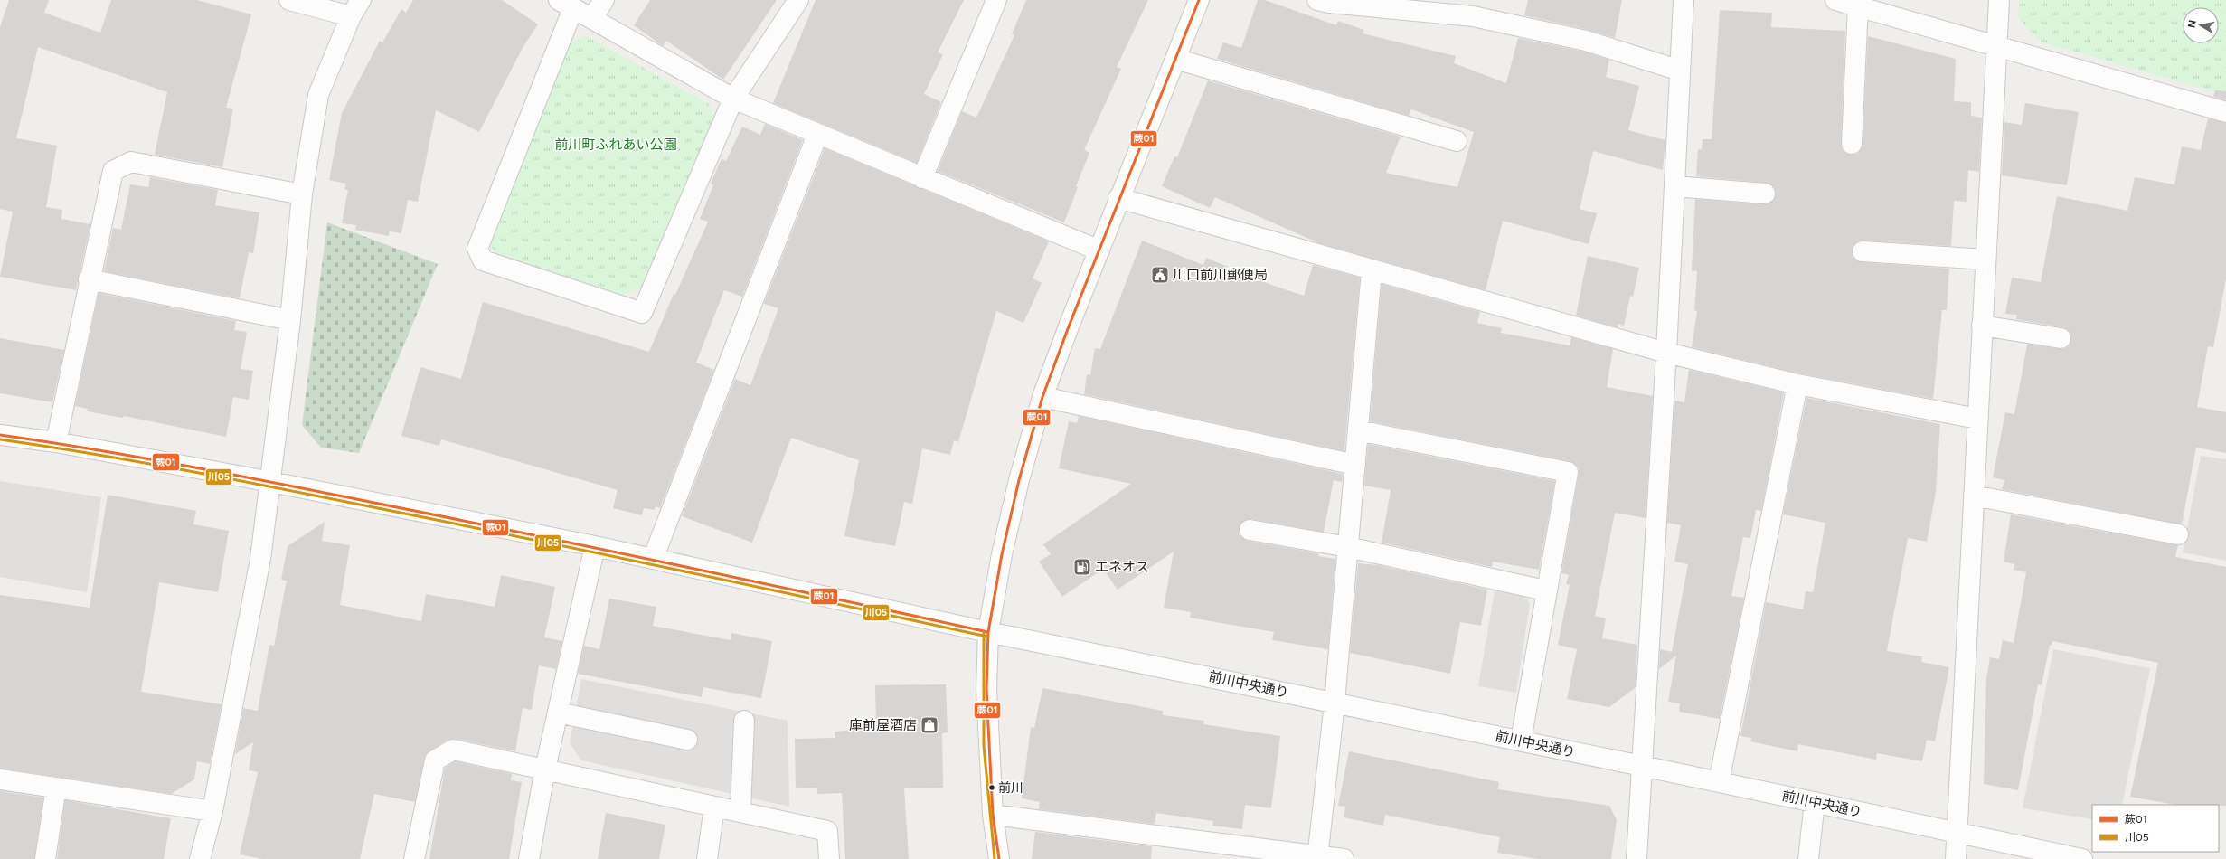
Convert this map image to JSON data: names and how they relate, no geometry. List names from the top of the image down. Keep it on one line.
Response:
{"streets":{"street":["前川中央通り"]},"parks":["前川町ふれあい公園"],"places":{"public building":["川口前川郵便局"],"fuel station":["エネオス"],"shop":["庫前屋酒店"],"other":["前川"]},"lines":["transit line 蕨01","transit line 川05"],"legend":["蕨01","川05"],"north":"left"}
